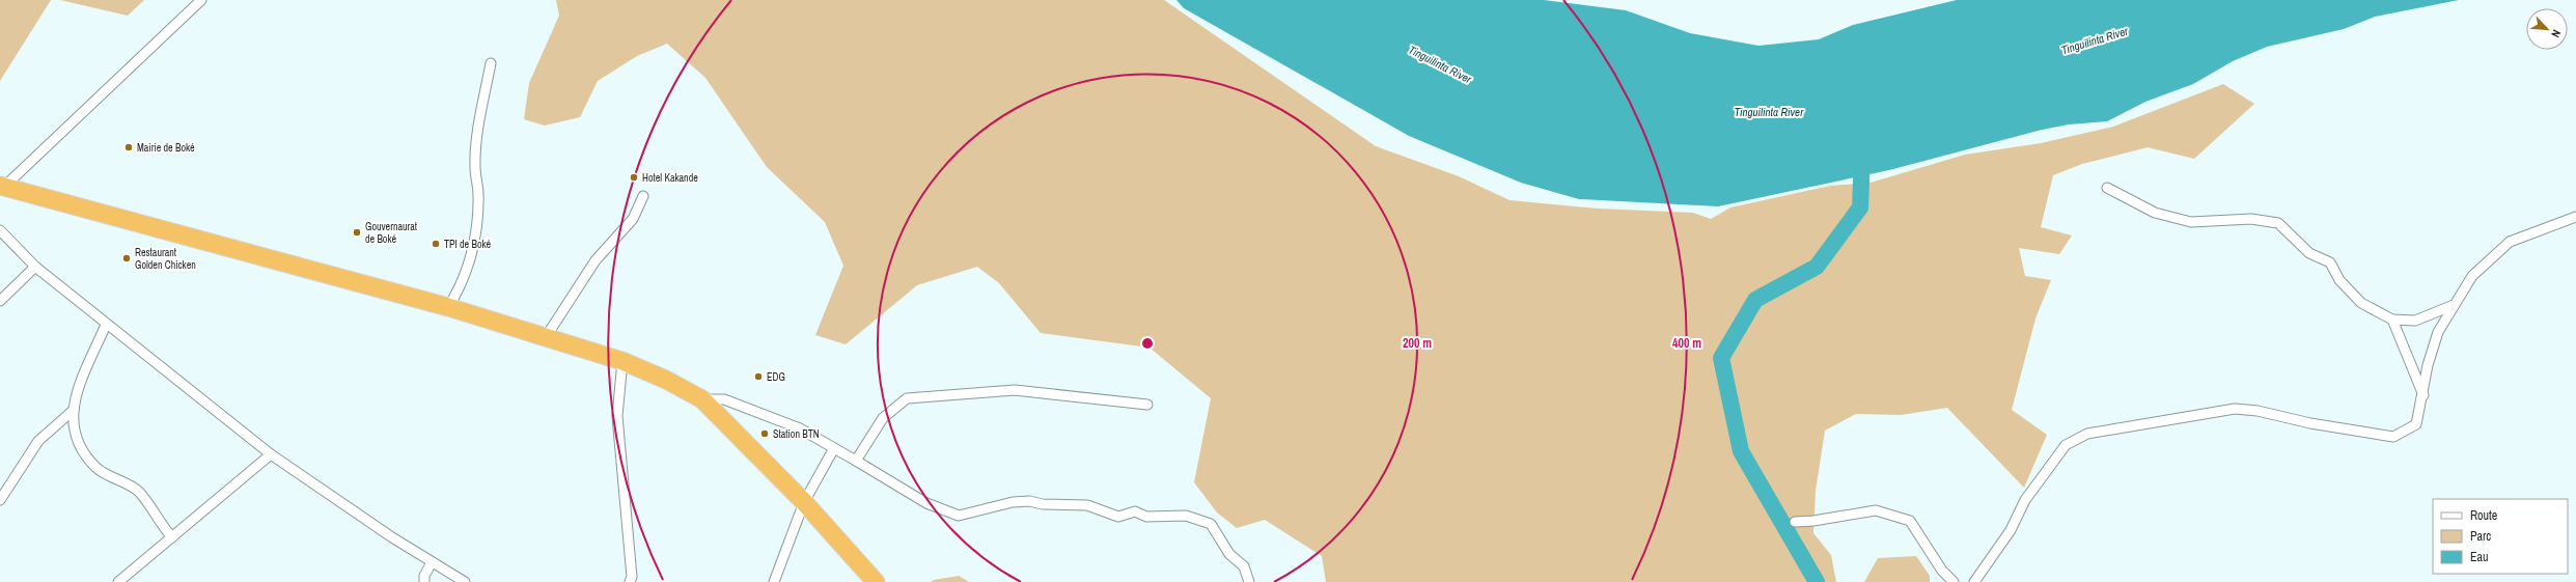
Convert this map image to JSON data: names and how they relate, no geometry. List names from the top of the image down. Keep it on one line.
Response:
{"water":["Tinguilinta River"],"places":["Mairie de Boké","Hotel Kakande","Gouvernaurat de Boké","TPI de Boké","Restaurant Golden Chicken","EDG","Station BTN"],"legend":["Route","Parc","Eau"],"north":"bottom right","rings":["200 m","400 m"]}
